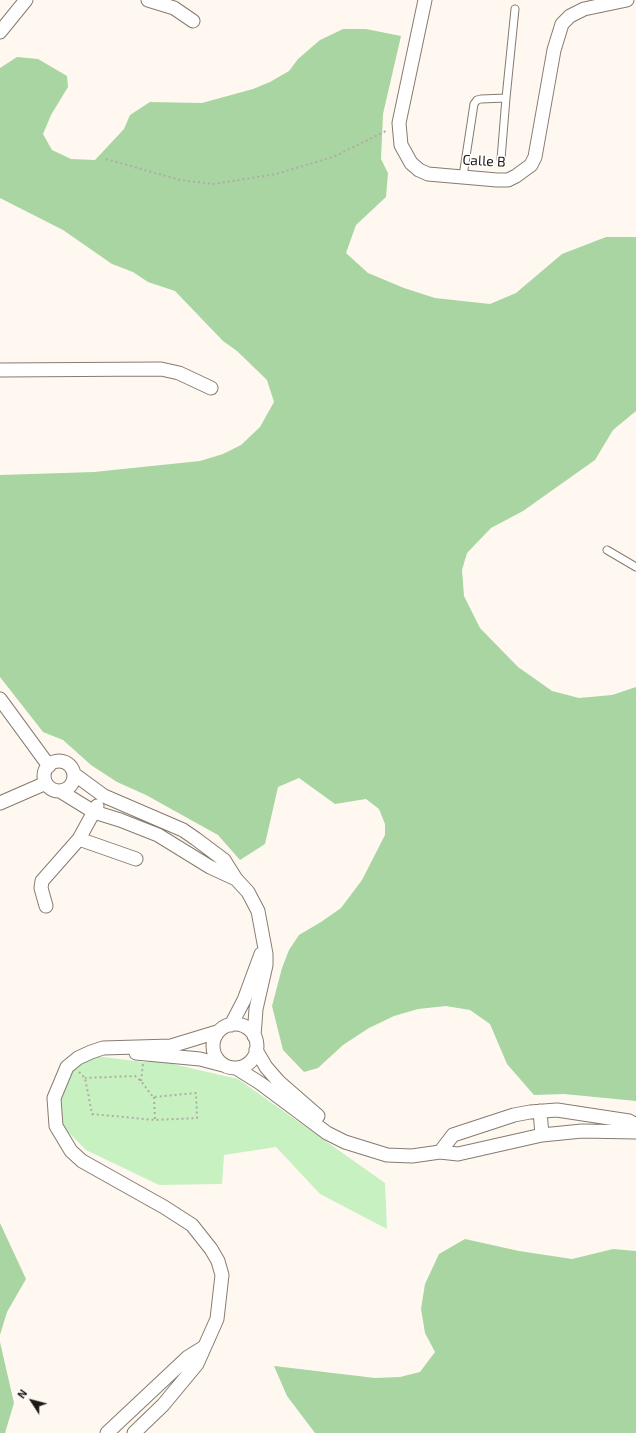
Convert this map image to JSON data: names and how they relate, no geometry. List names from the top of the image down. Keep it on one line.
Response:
{"streets":{"street":["Calle B"]},"north":"top left"}
